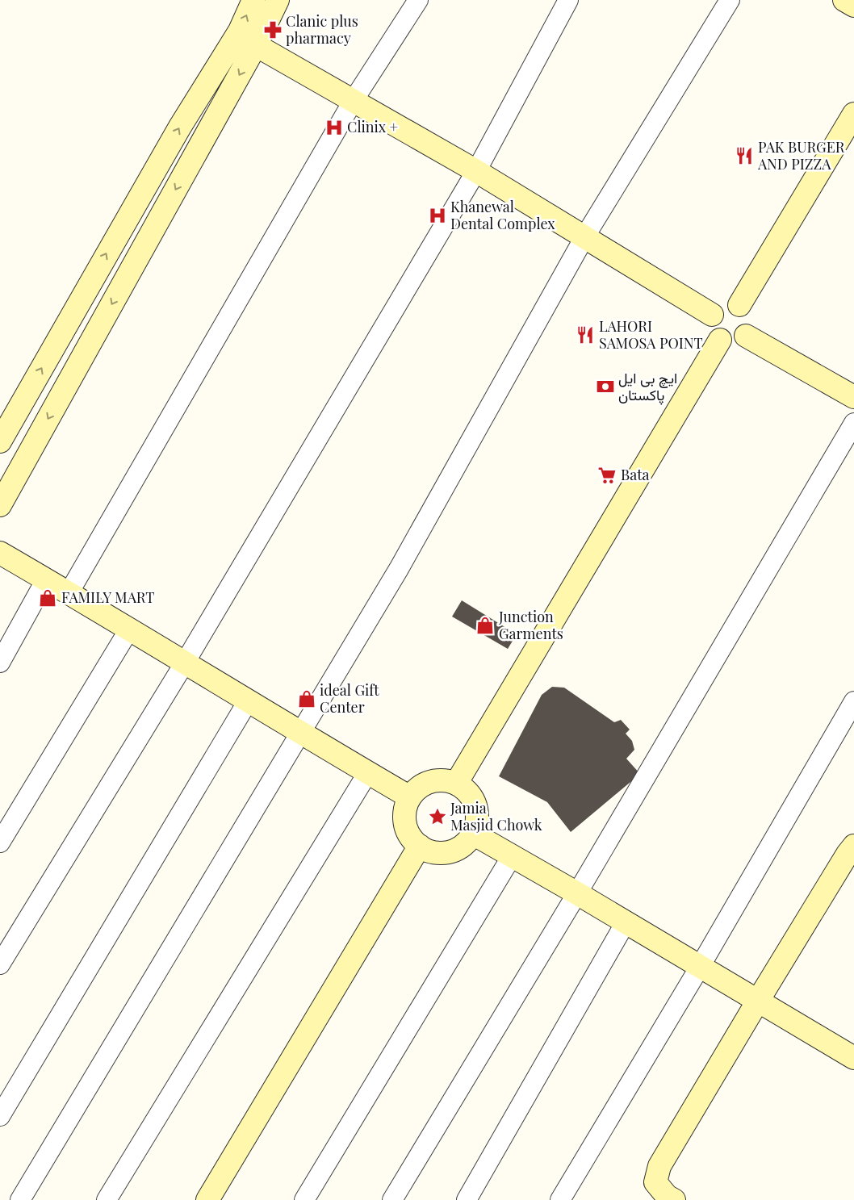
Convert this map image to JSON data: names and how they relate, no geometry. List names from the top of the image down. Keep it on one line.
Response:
{"places":{"pharmacy":["Clanic plus pharmacy"],"hospital":["Clinix +","Khanewal Dental Complex"],"restaurant":["PAK BURGER AND PIZZA","LAHORI SAMOSA POINT"],"bank":["ایچ بی ایل پاکستان"],"supermarket":["Bata"],"shop":["FAMILY MART","Junction Garments","ideal Gift Center"],"place":["Jamia Masjid Chowk"]}}
